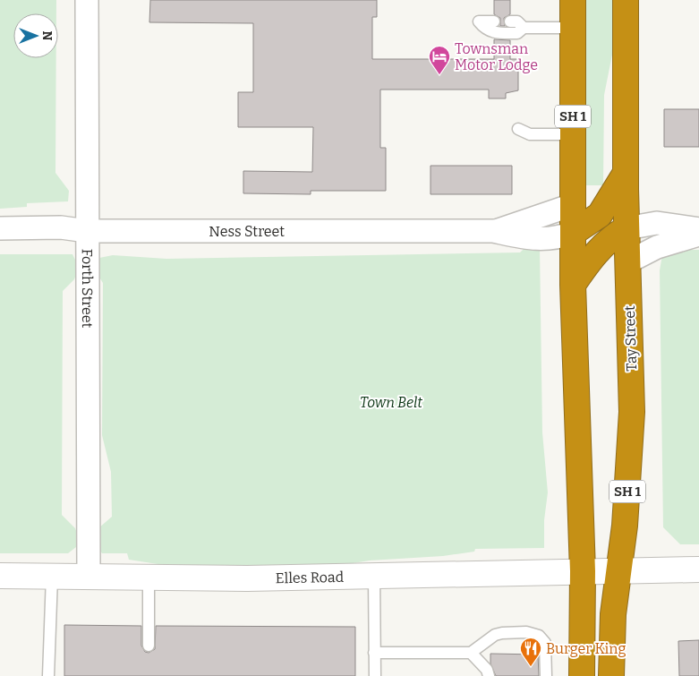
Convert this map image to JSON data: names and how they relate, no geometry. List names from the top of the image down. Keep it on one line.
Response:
{"streets":{"highway":["SH 1","Tay Street"],"main road":["Elles Road"],"street":["Ness Street","Forth Street"]},"crossings":[["SH 1","Ness Street"],["SH 1","Elles Road"],["Ness Street","Forth Street"],["Forth Street","Elles Road"],["Tay Street","Elles Road"]],"parks":["Town Belt"],"places":{"hotel":["Townsman Motor Lodge"],"restaurant":["Burger King"]},"north":"right"}
